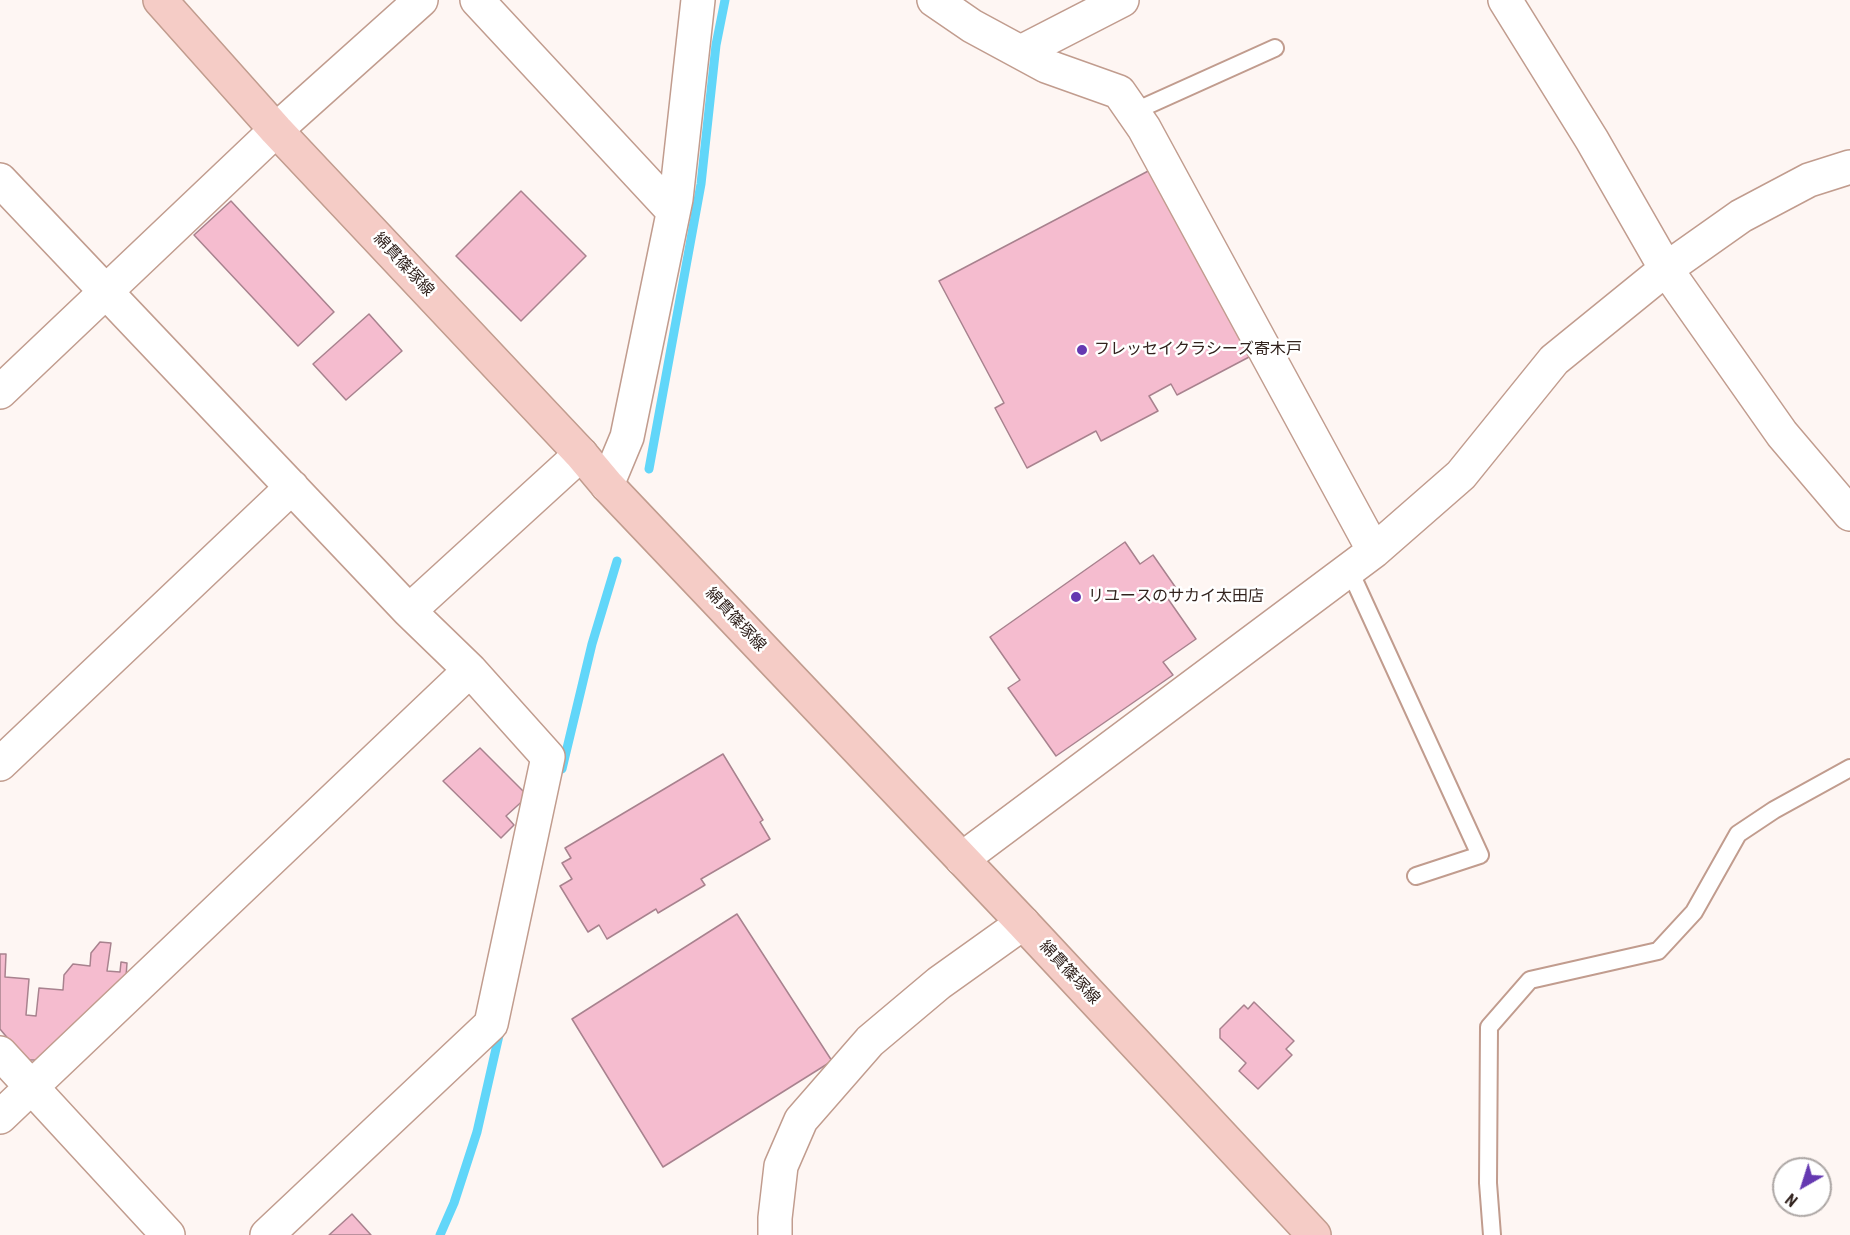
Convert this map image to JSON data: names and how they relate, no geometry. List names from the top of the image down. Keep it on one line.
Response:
{"streets":{"main road":["綿貫篠塚線"]},"places":["フレッセイクラシーズ寄木戸","リユースのサカイ太田店"],"north":"bottom left"}
